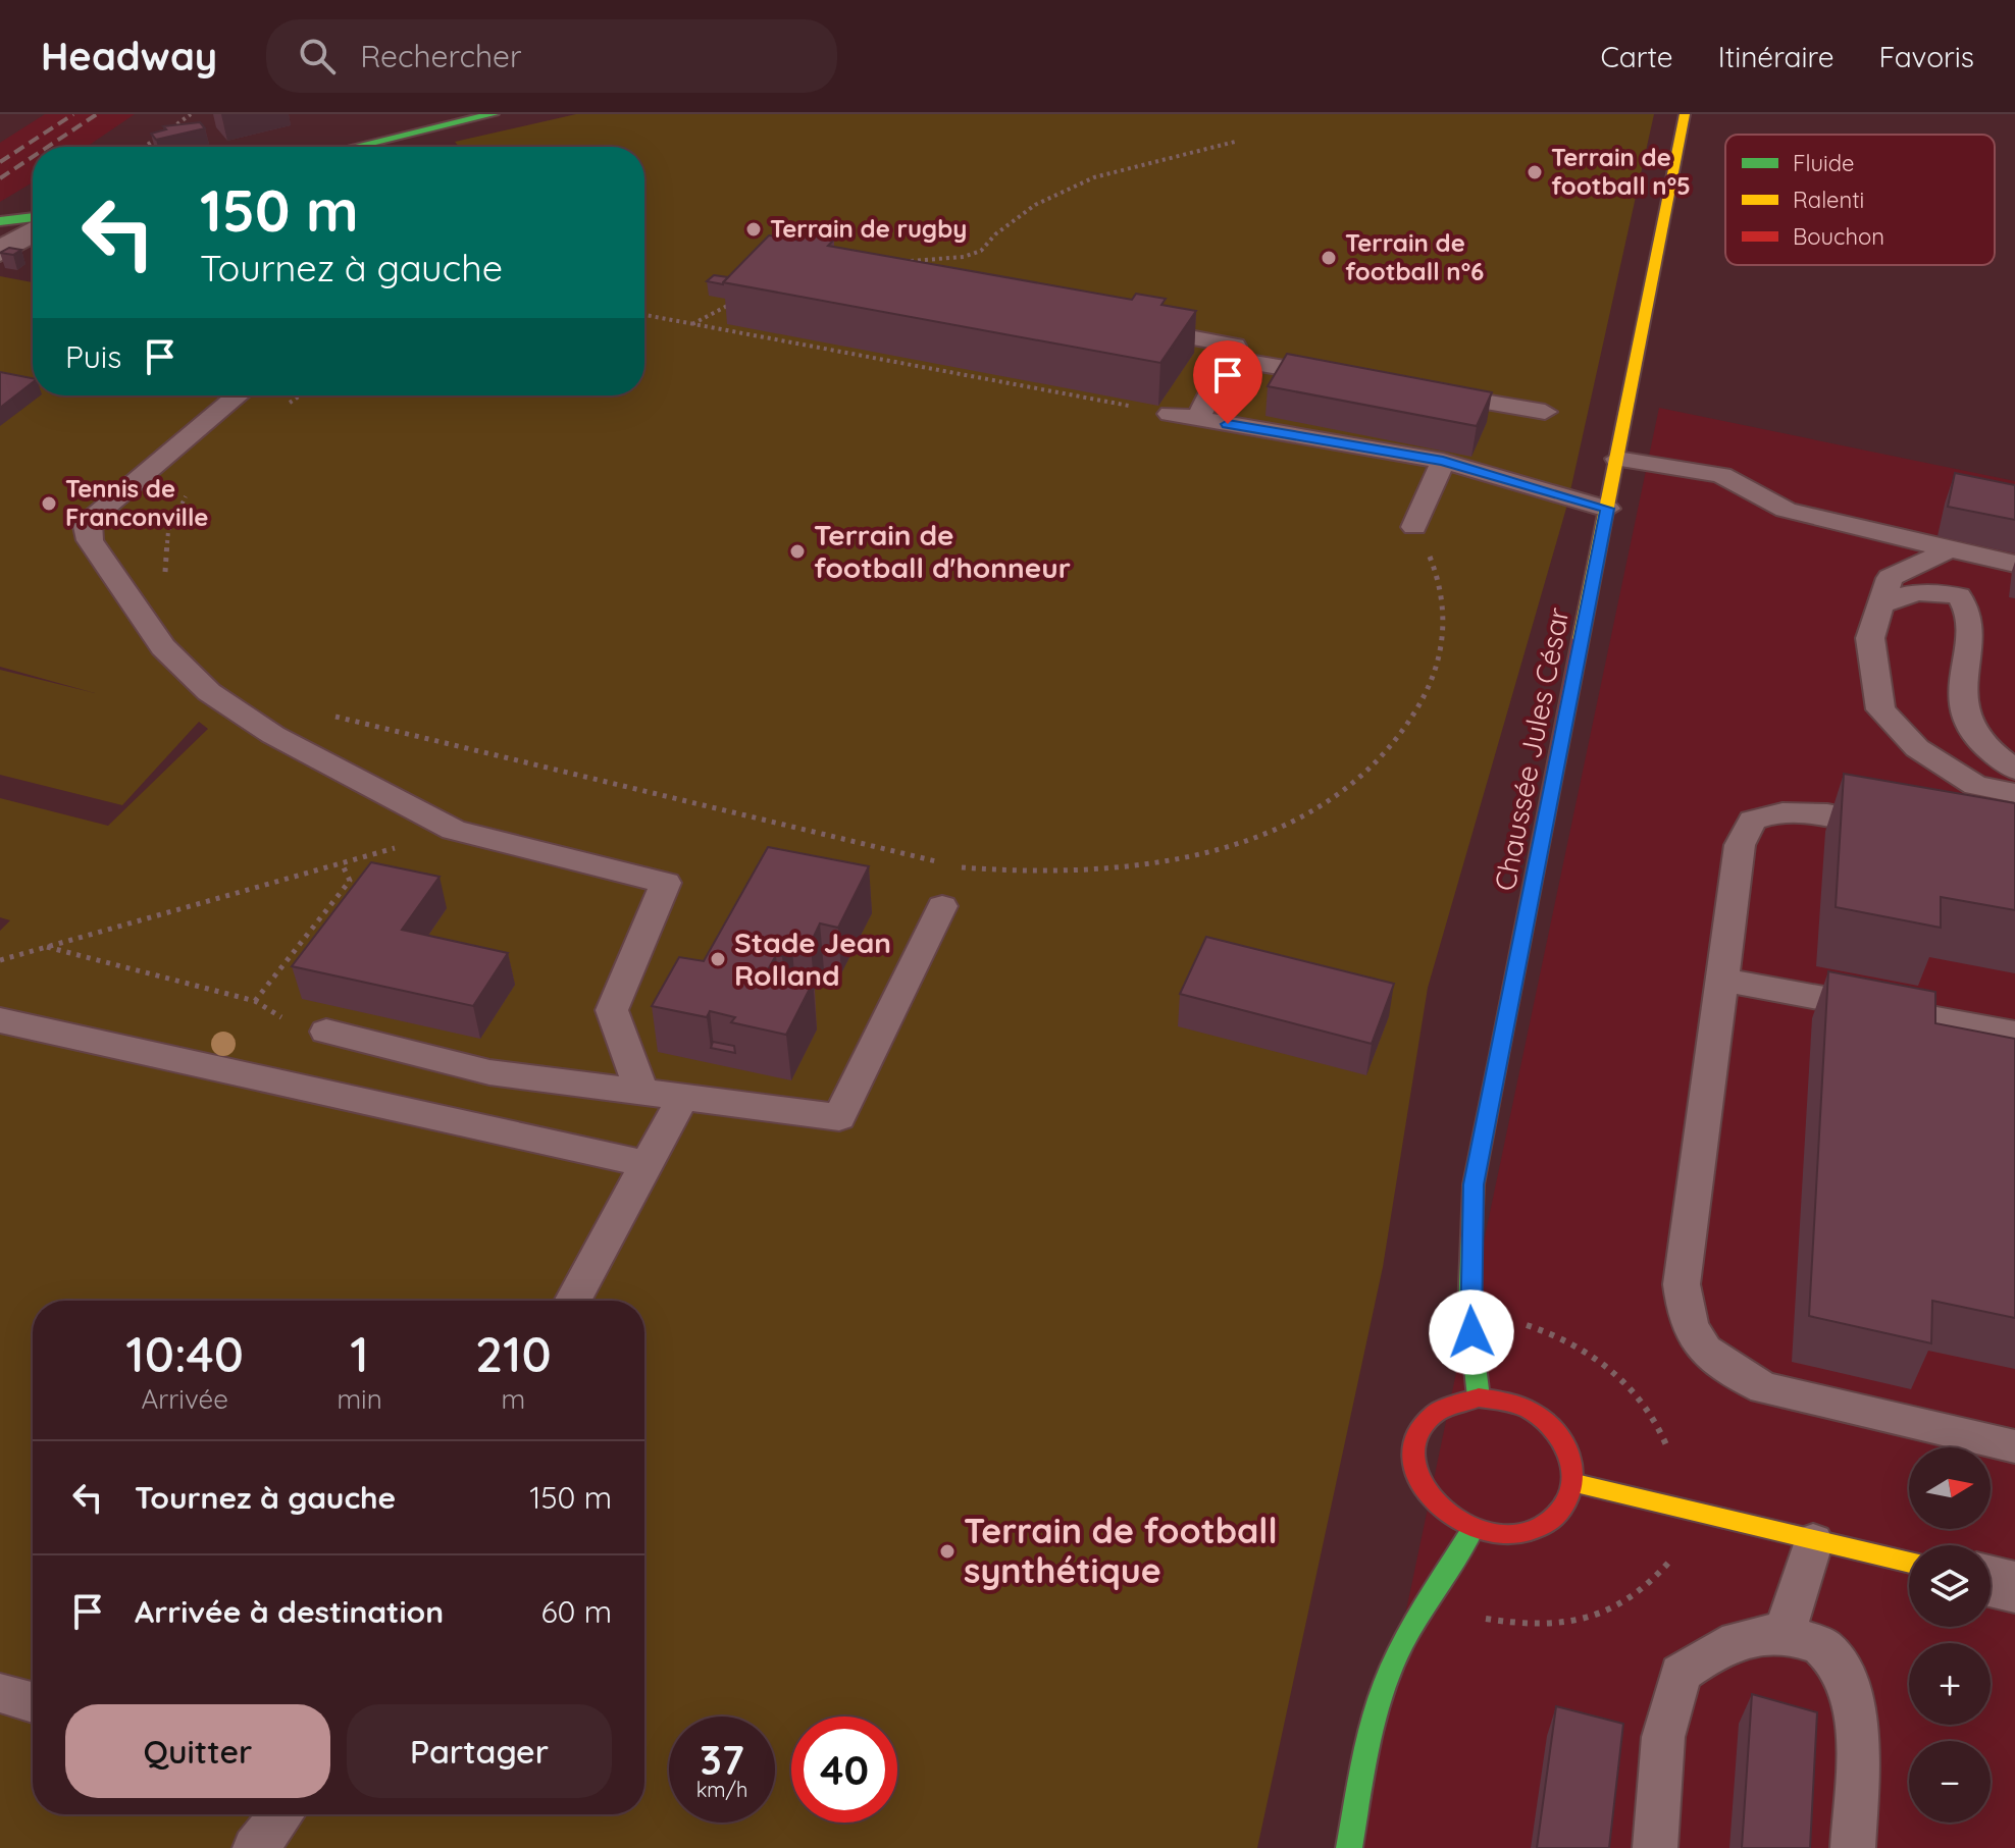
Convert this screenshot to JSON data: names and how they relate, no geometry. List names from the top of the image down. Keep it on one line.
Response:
{"streets":{"street":["Chaussée Jules César"]},"places":["Terrain de football n°5","Terrain de rugby","Terrain de football n°6","Tennis de Franconville","Terrain de football d'honneur","Stade Jean Rolland","Terrain de football synthétique"],"legend":["Fluide","Ralenti","Bouchon"],"north":"right","page":{"header":"Headway","search":"Rechercher","nav":["Carte","Itinéraire","Favoris"],"turn":["150 m","Tournez à gauche"],"then":"Puis","eta":["10:40","Arrivée","1","min","210","m"],"list":[{"name":"Tournez à gauche","value":"150 m"},{"name":"Arrivée à destination","value":"60 m"}],"map_buttons":["+","−"],"buttons":["Quitter","Partager"],"speed":"37 km/h","limit":"40"}}
